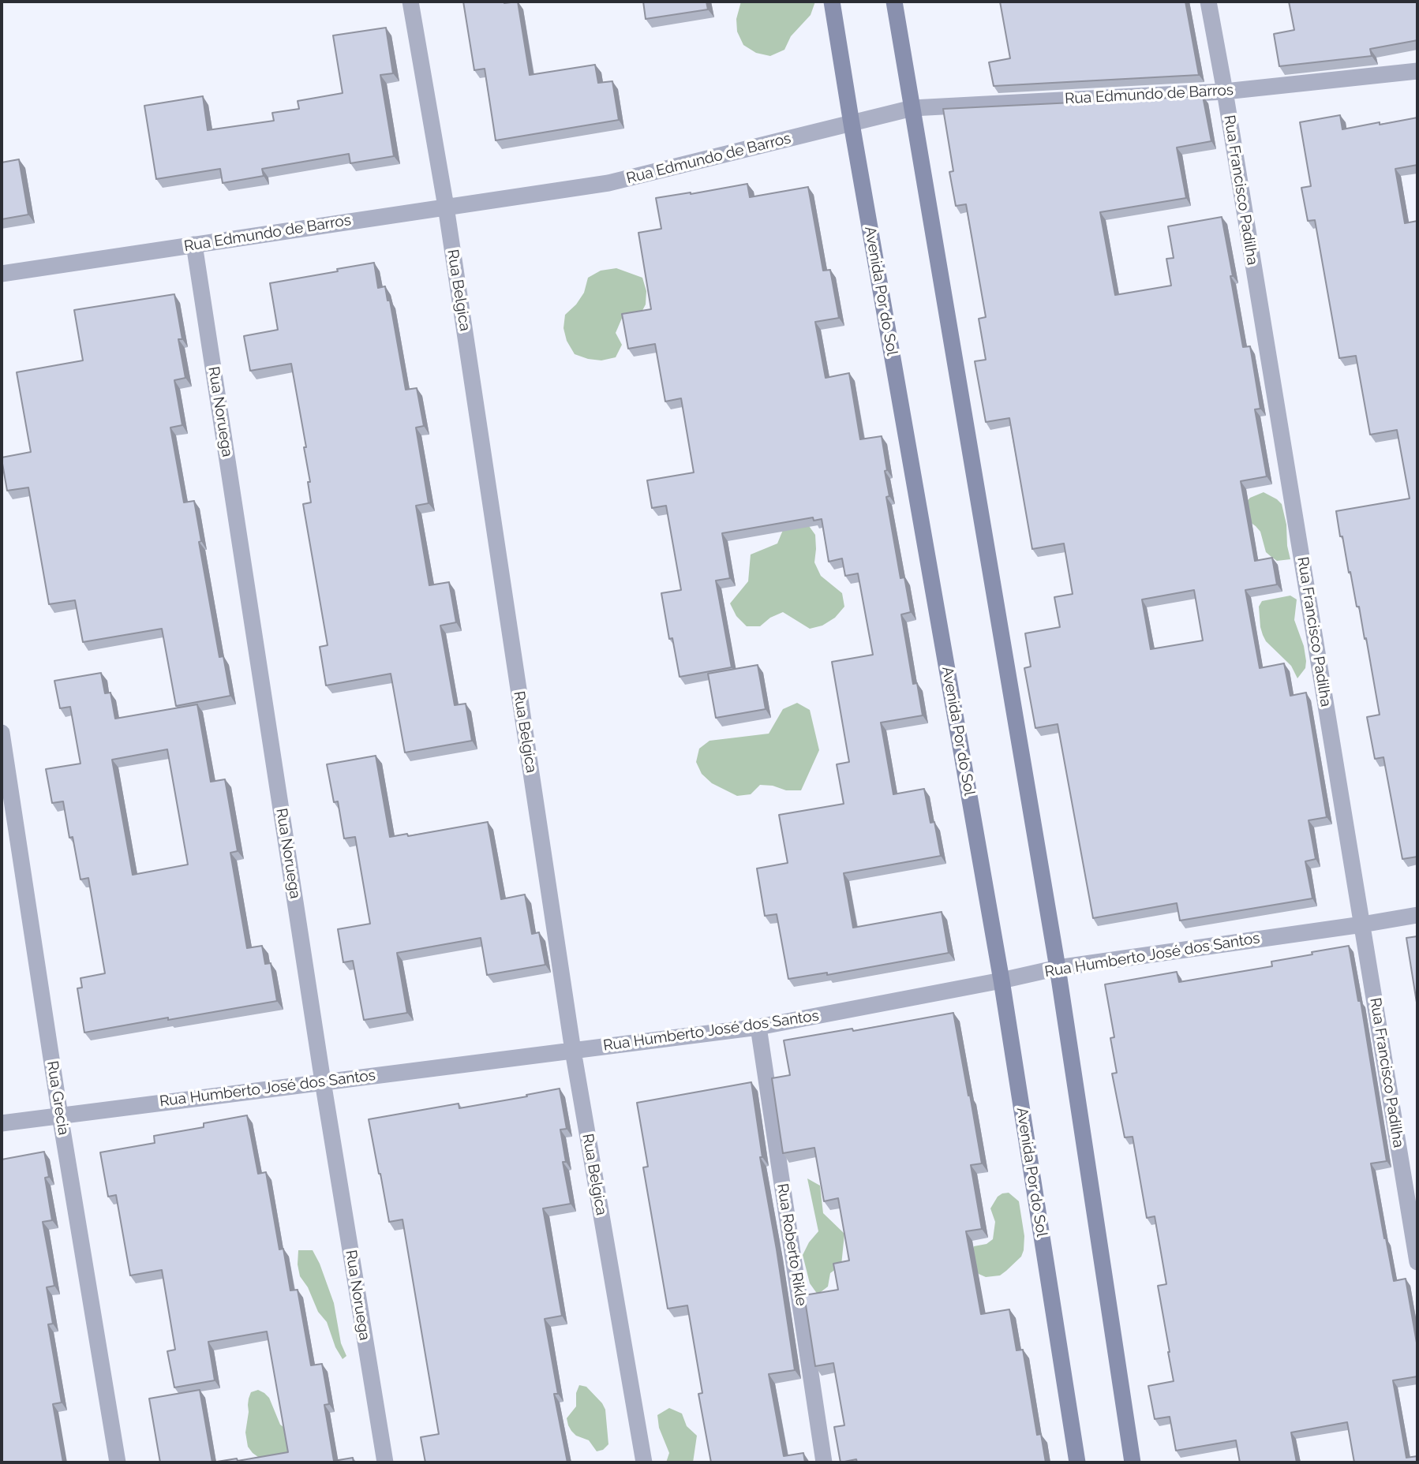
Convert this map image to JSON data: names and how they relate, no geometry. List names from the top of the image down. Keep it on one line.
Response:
{"streets":{"street":["Rua Edmundo de Barros","Rua Francisco Padilha","Rua Belgica","Avenida Por do Sol","Rua Noruega","Rua Humberto José dos Santos","Rua Grecia","Rua Roberto Rikle"]},"crossings":[["Rua Edmundo de Barros","Rua Francisco Padilha"],["Rua Edmundo de Barros","Rua Belgica"],["Rua Edmundo de Barros","Avenida Por do Sol"],["Rua Edmundo de Barros","Rua Noruega"],["Rua Francisco Padilha","Rua Humberto José dos Santos"],["Rua Belgica","Rua Humberto José dos Santos"],["Avenida Por do Sol","Rua Humberto José dos Santos"],["Rua Noruega","Rua Humberto José dos Santos"],["Rua Humberto José dos Santos","Rua Grecia"],["Rua Humberto José dos Santos","Rua Roberto Rikle"]]}
